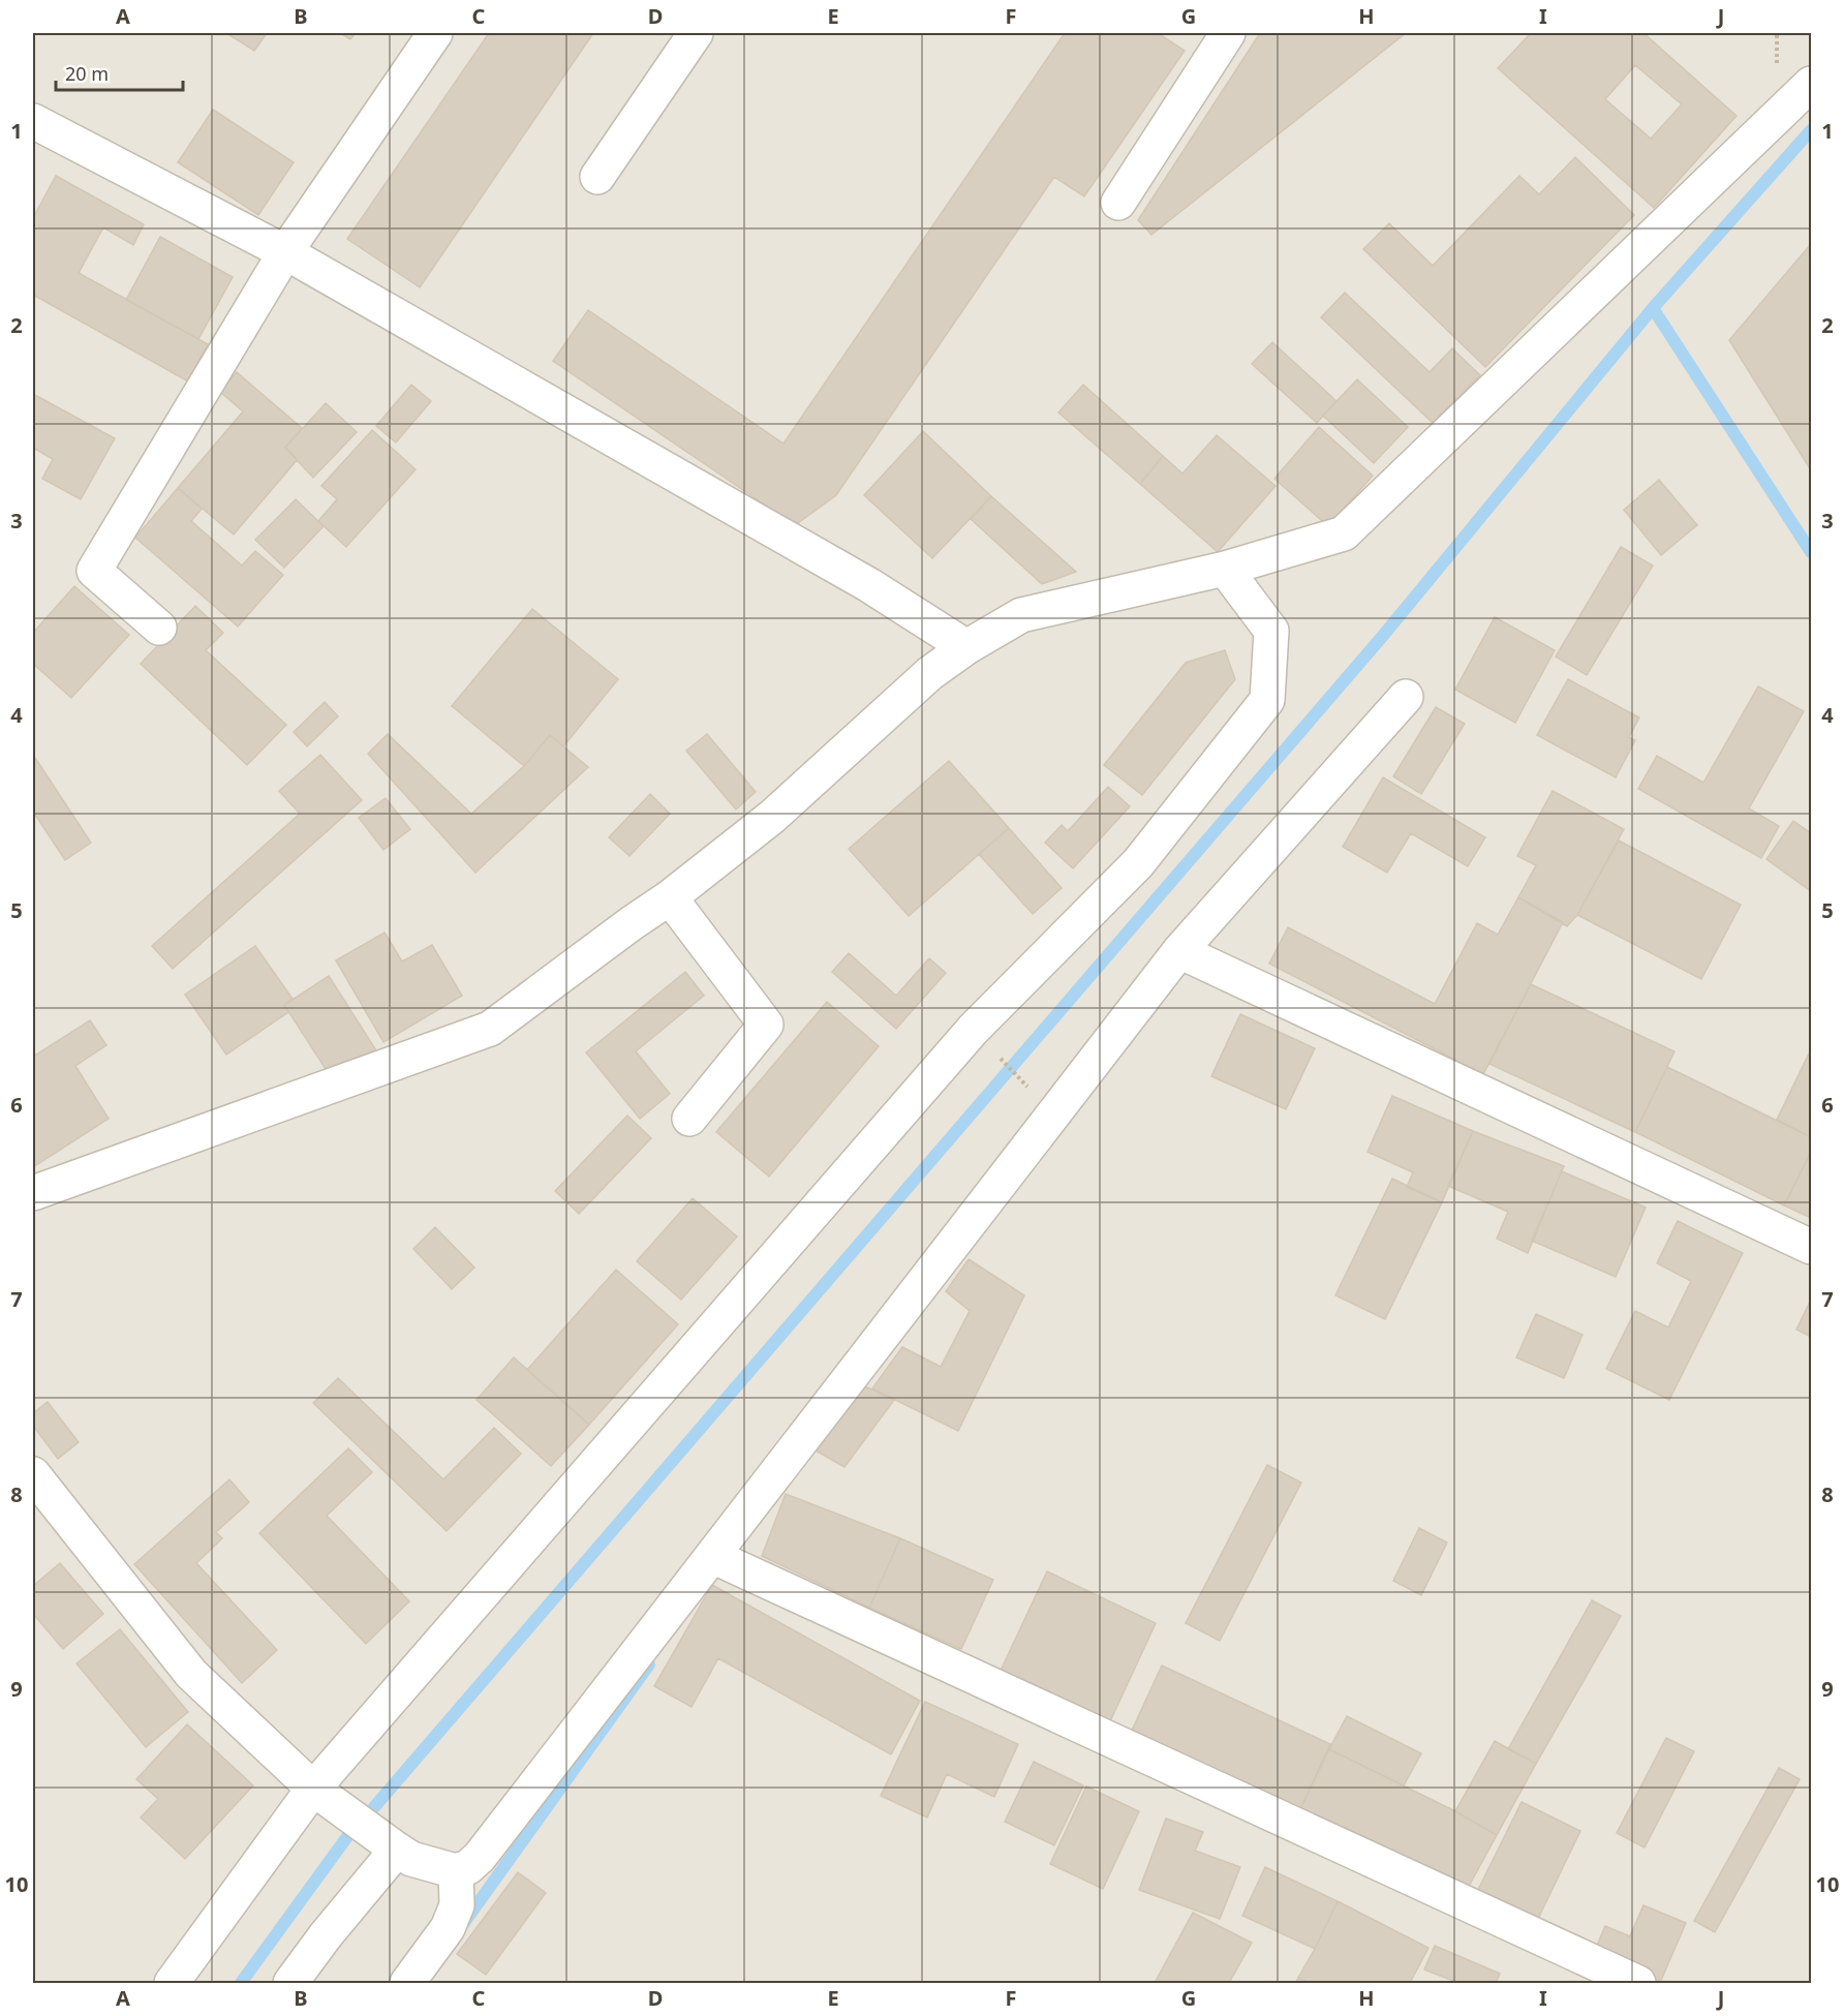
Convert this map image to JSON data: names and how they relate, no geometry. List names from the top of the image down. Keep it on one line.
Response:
{"scale_bar":"20 m","grid":{"columns":["A","B","C","D","E","F","G","H","I","J"],"rows":["1","2","3","4","5","6","7","8","9","10"]}}
